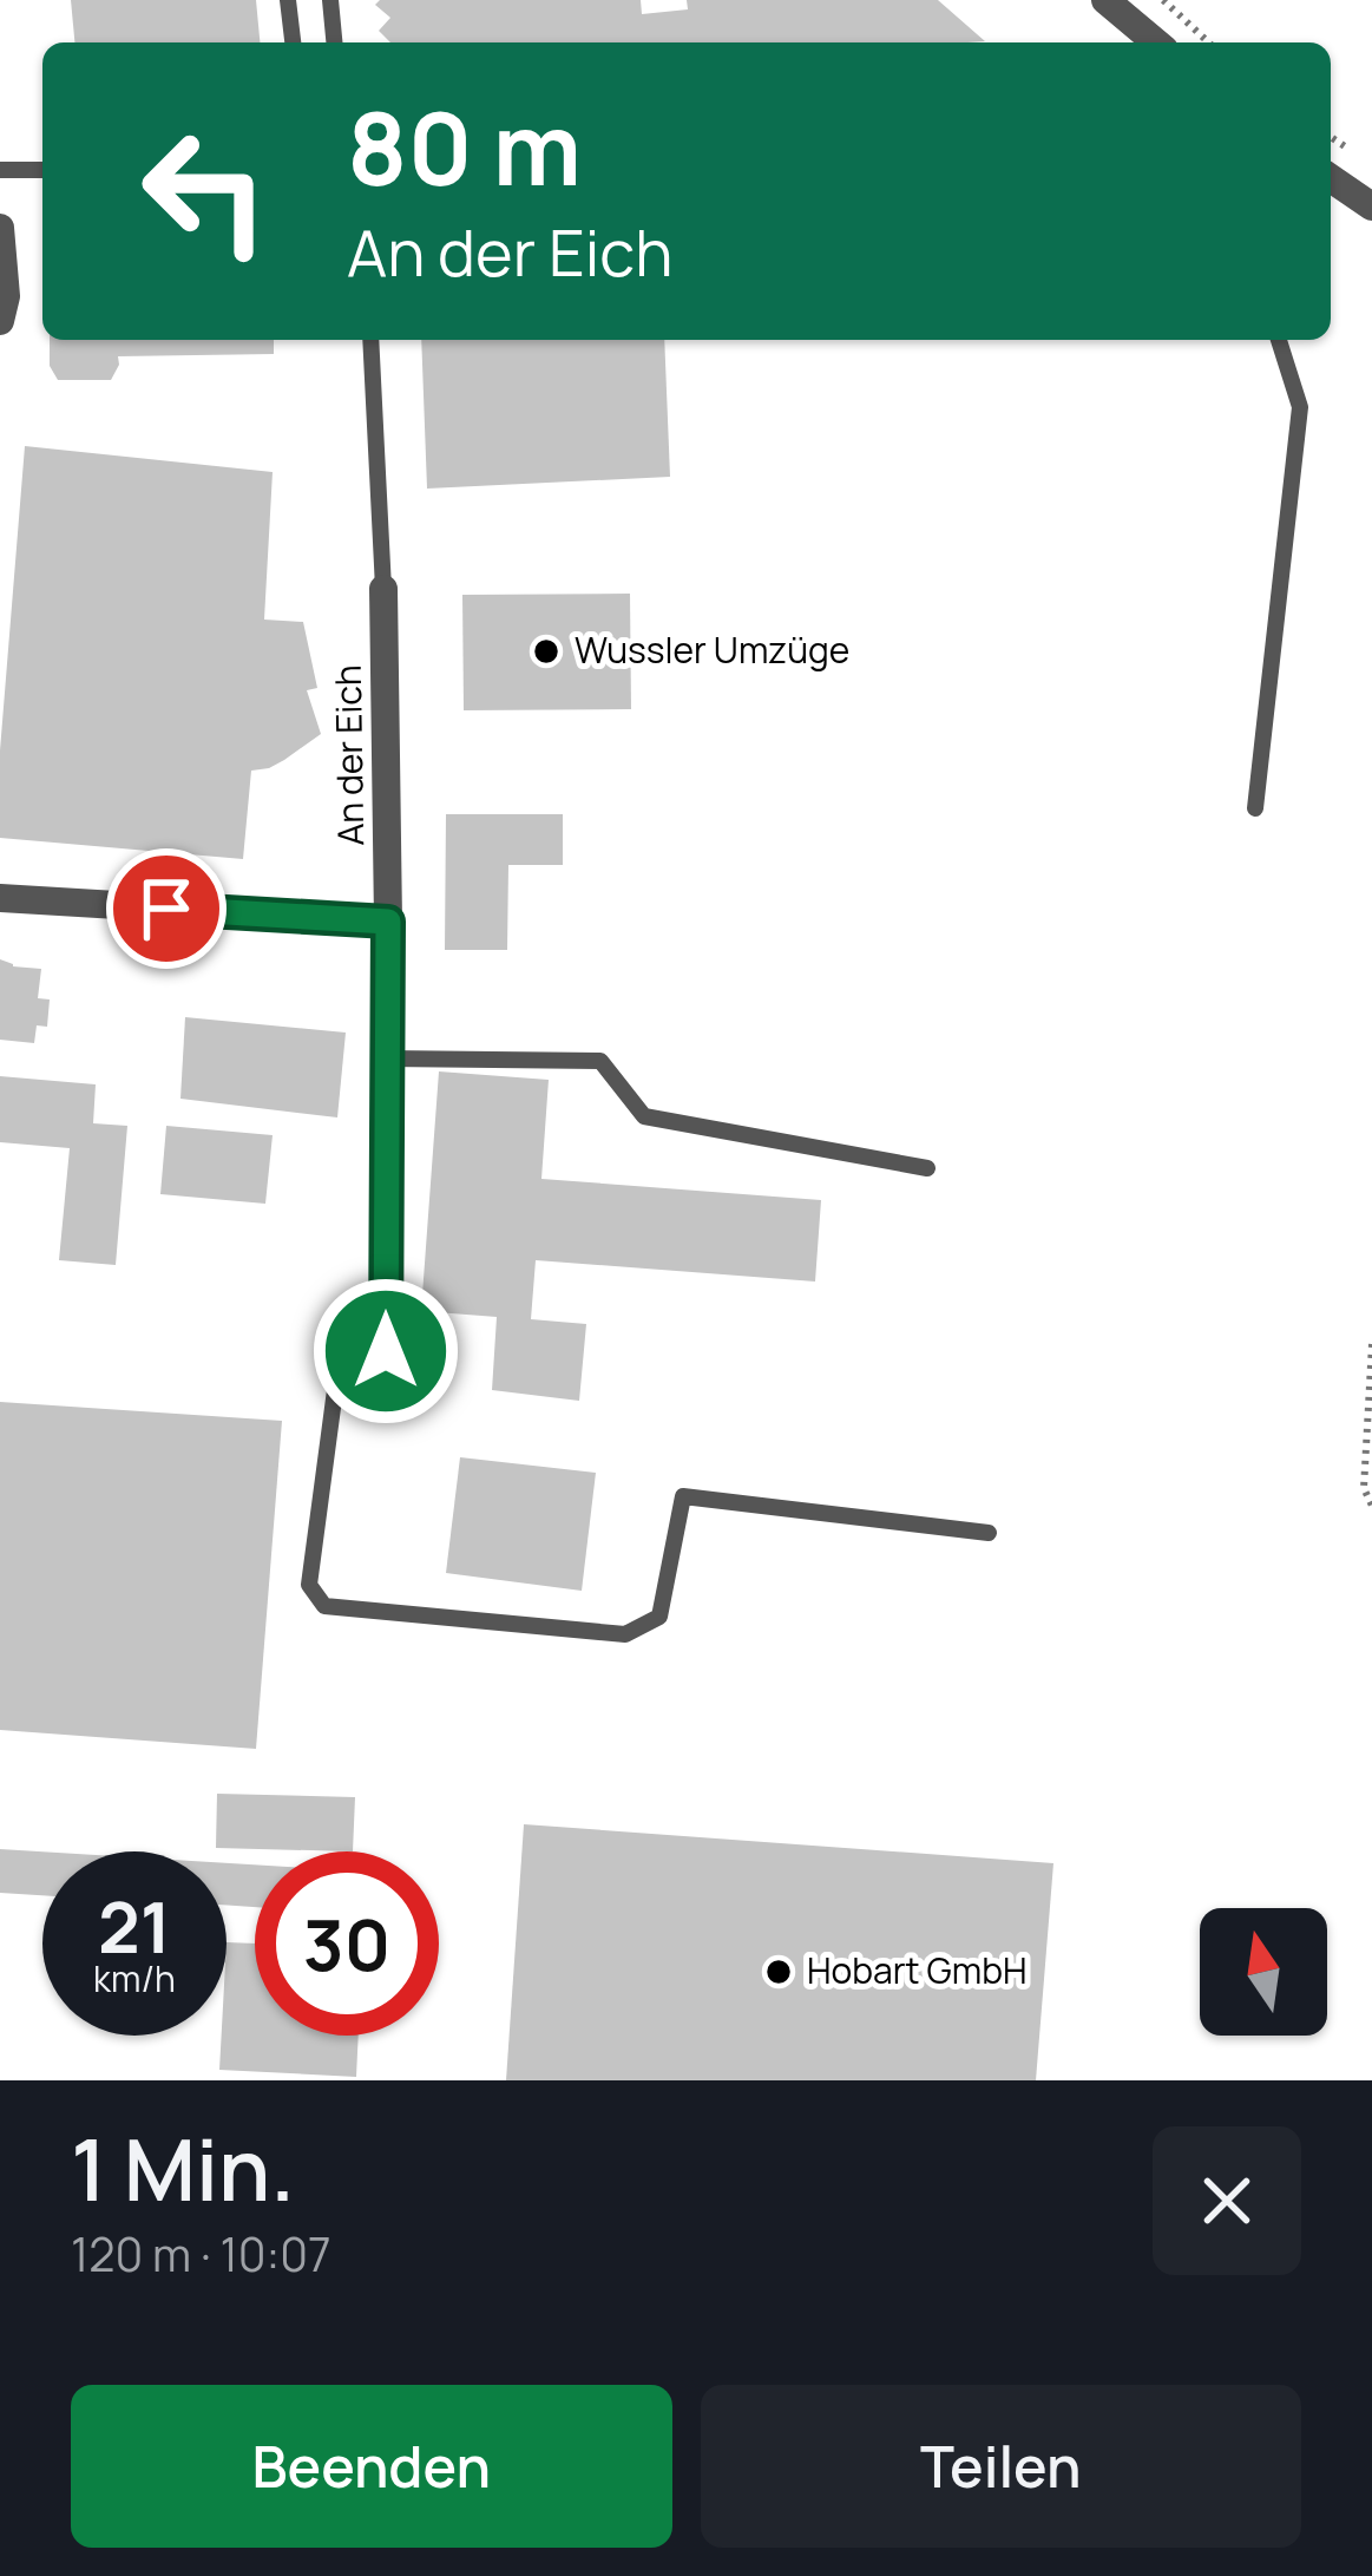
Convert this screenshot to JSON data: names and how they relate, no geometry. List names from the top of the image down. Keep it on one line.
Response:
{"streets":{"street":["An der Eich"]},"places":["Wussler Umzüge","Hobart GmbH"],"north":"top","page":{"turn":["80 m","An der Eich"],"speed":"21 km/h","limit":"30","heading":["1 Min.","120 m · 10:07"],"buttons":["Beenden","Teilen"]}}
